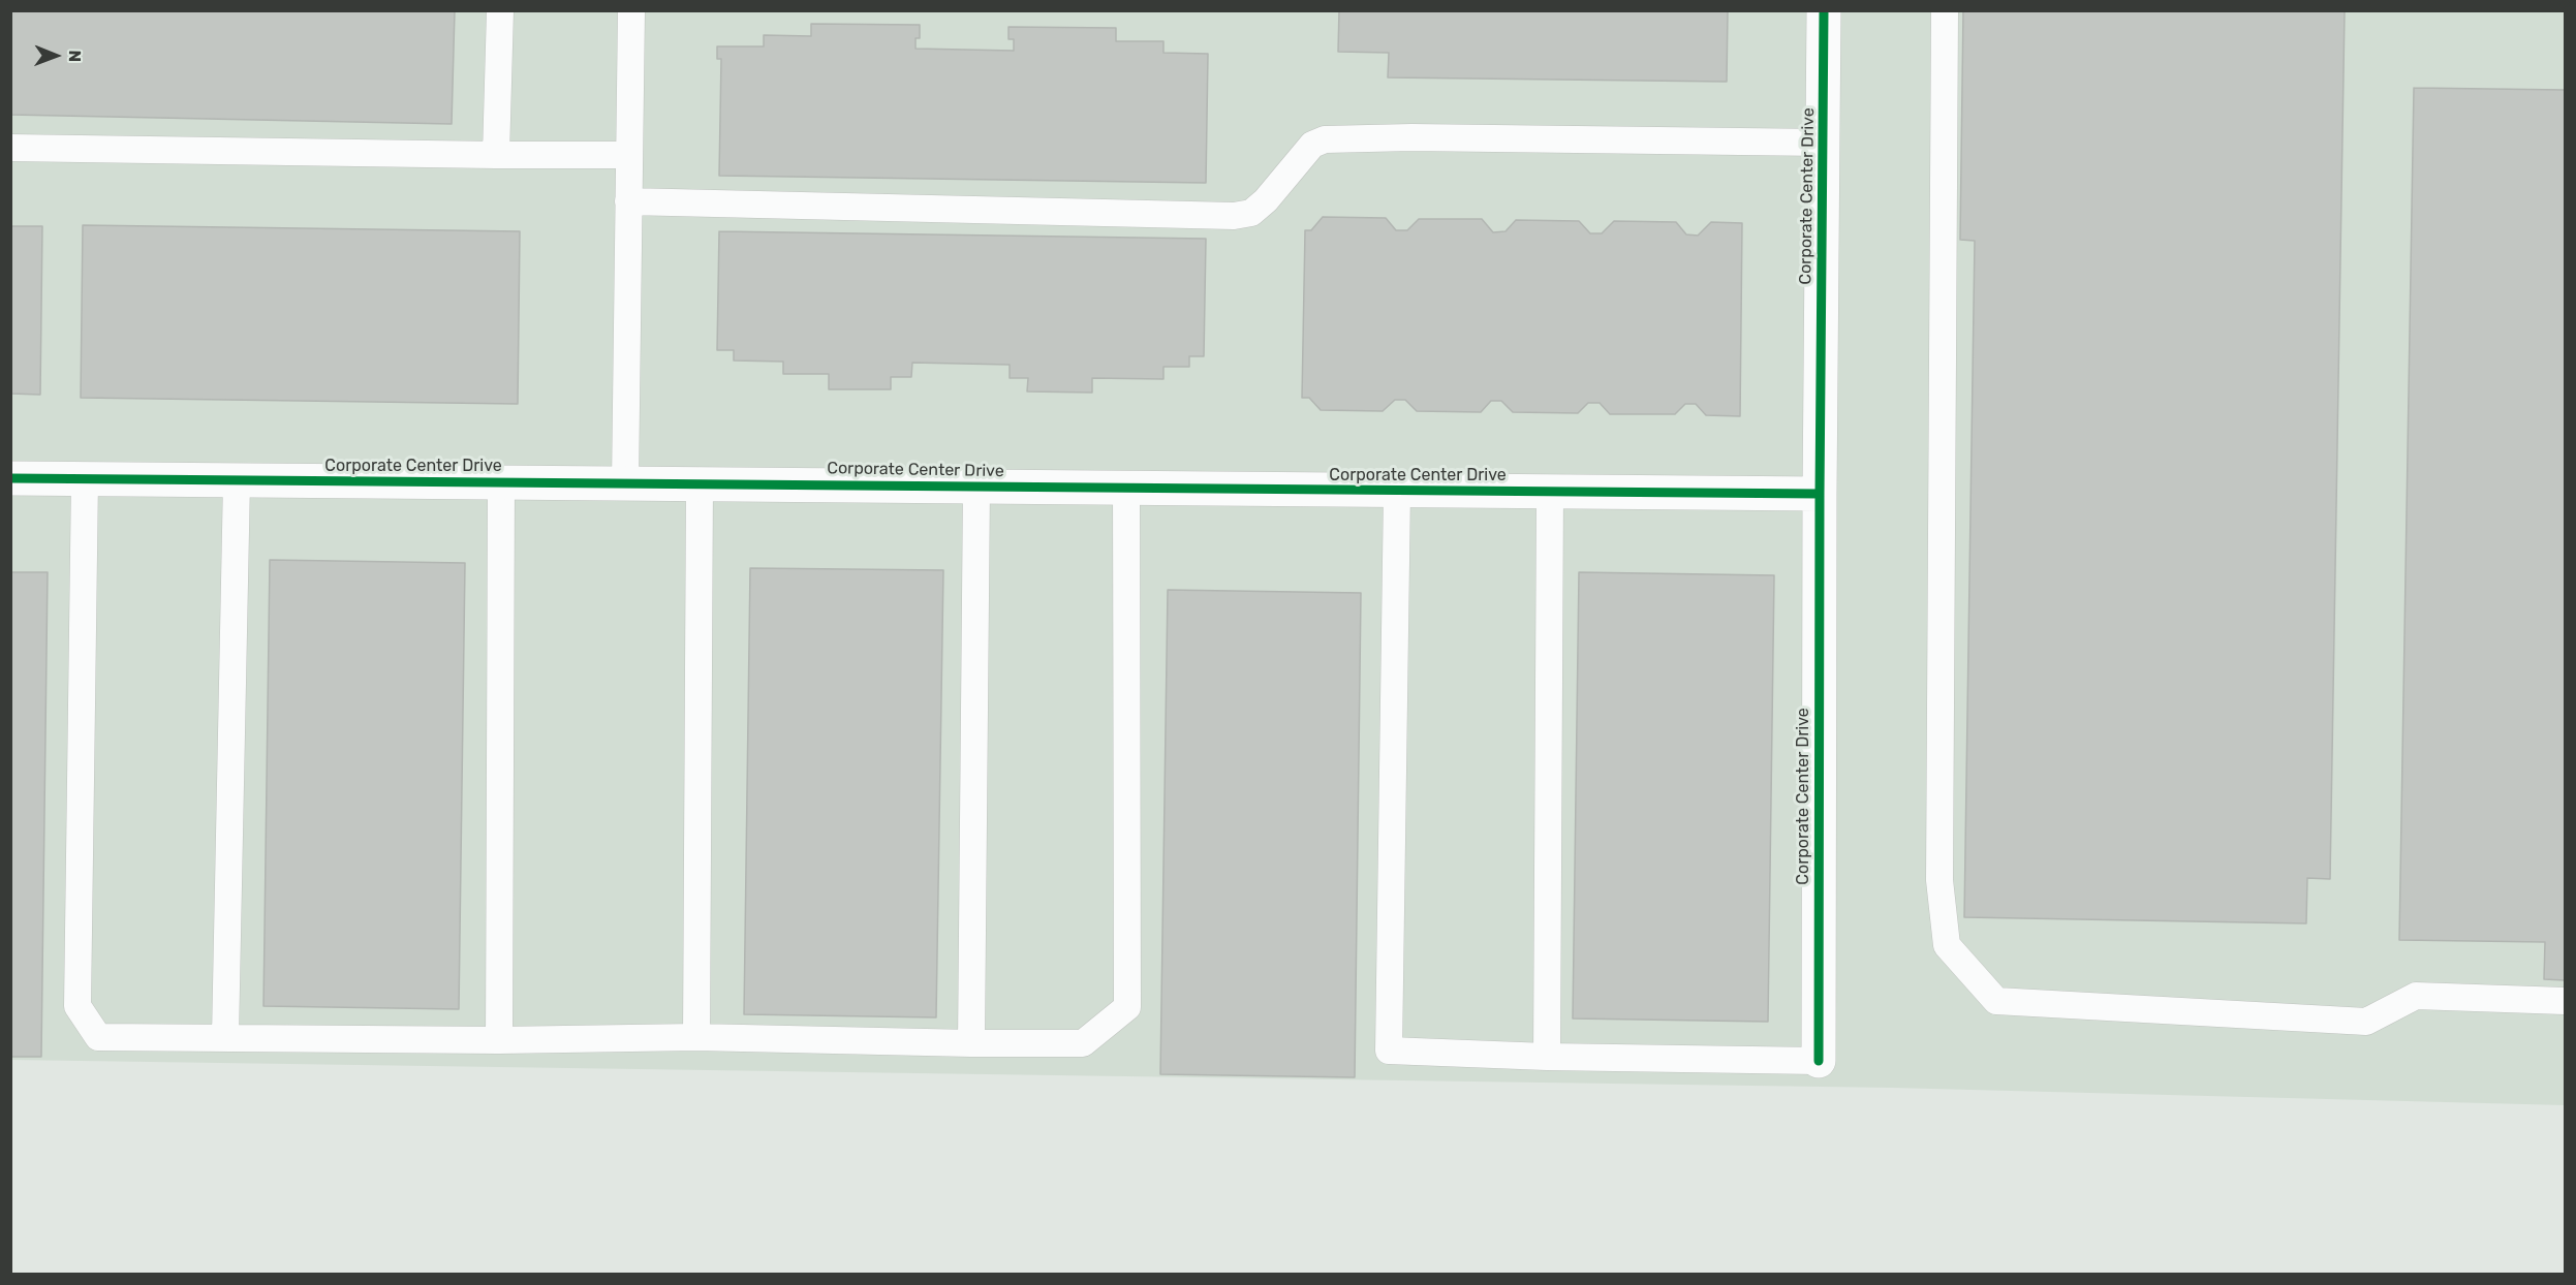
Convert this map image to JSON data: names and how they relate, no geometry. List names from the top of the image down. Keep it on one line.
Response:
{"streets":{"street":["Corporate Center Drive"]},"north":"right"}
